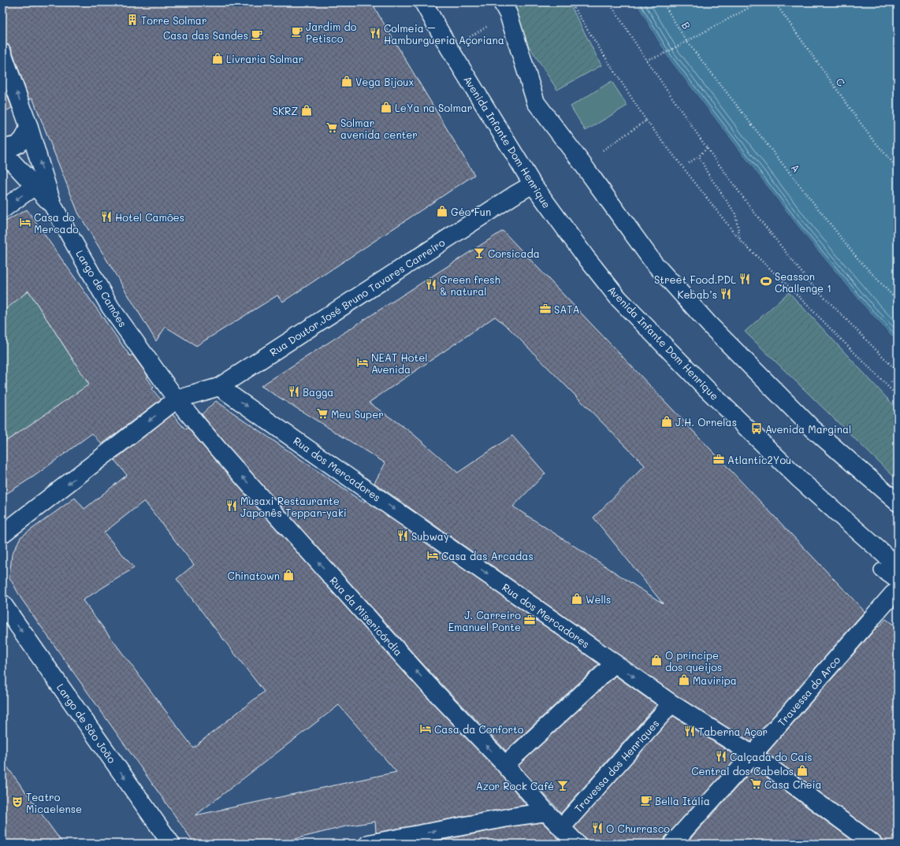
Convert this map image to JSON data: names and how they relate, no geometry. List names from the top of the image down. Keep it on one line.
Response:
{"streets":{"street":["Avenida Infante Dom Henrique","Largo de Camões","Rua Doutor.José Bruno Tavares Carreiro","Rua dos Mercadores","Rua da Misericórdia","Travessa do Arco","Largo de São João","Travessa dos Henriques"],"path":["B","C","A"]},"crossings":[["B","A"],["Avenida Infante Dom Henrique","Rua Doutor.José Bruno Tavares Carreiro"],["Largo de Camões","Rua Doutor.José Bruno Tavares Carreiro"],["Largo de Camões","Rua da Misericórdia"],["Rua Doutor.José Bruno Tavares Carreiro","Rua dos Mercadores"],["Rua Doutor.José Bruno Tavares Carreiro","Rua da Misericórdia"],["Rua dos Mercadores","Travessa do Arco"],["Rua dos Mercadores","Travessa dos Henriques"],["Rua da Misericórdia","Travessa dos Henriques"]],"one_way":["Rua dos Mercadores","Rua da Misericórdia","Largo de São João"],"places":{"building":["Torre Solmar"],"cafe":["Jardim do Petisco","Casa das Sandes","Bella Itália"],"restaurant":["Colmeia – Hamburgueria Açoriana","Hotel Camões","Street Food.PDL","Green fresh & natural","Kebab’s","Bagga","Musaxi Restaurante Japonês Teppan-yaki","Subway","Taberna Açor","Calçada do Cais","O Churrasco"],"shop":["Livraria Solmar","Vega Bijoux","LeYa na Solmar","SKRZ","Géo Fun","J.H. Ornelas","Chinatown","Wells","O príncipe dos queijos","Maviripa","Central dos Cabelos"],"supermarket":["Solmar avenida center","Meu Super","Casa Cheia"],"hotel":["Casa do Mercado","NEAT Hotel Avenida","Casa das Arcadas","Casa da Conforto"],"bar":["Corsicada","Azor Rock Café"],"sports":["Seasson Challenge 1"],"office":["SATA","Atlantic2You","J. Carreiro Emanuel Ponte"],"bus stop":["Avenida Marginal"],"theatre":["Teatro Micaelense"]}}
